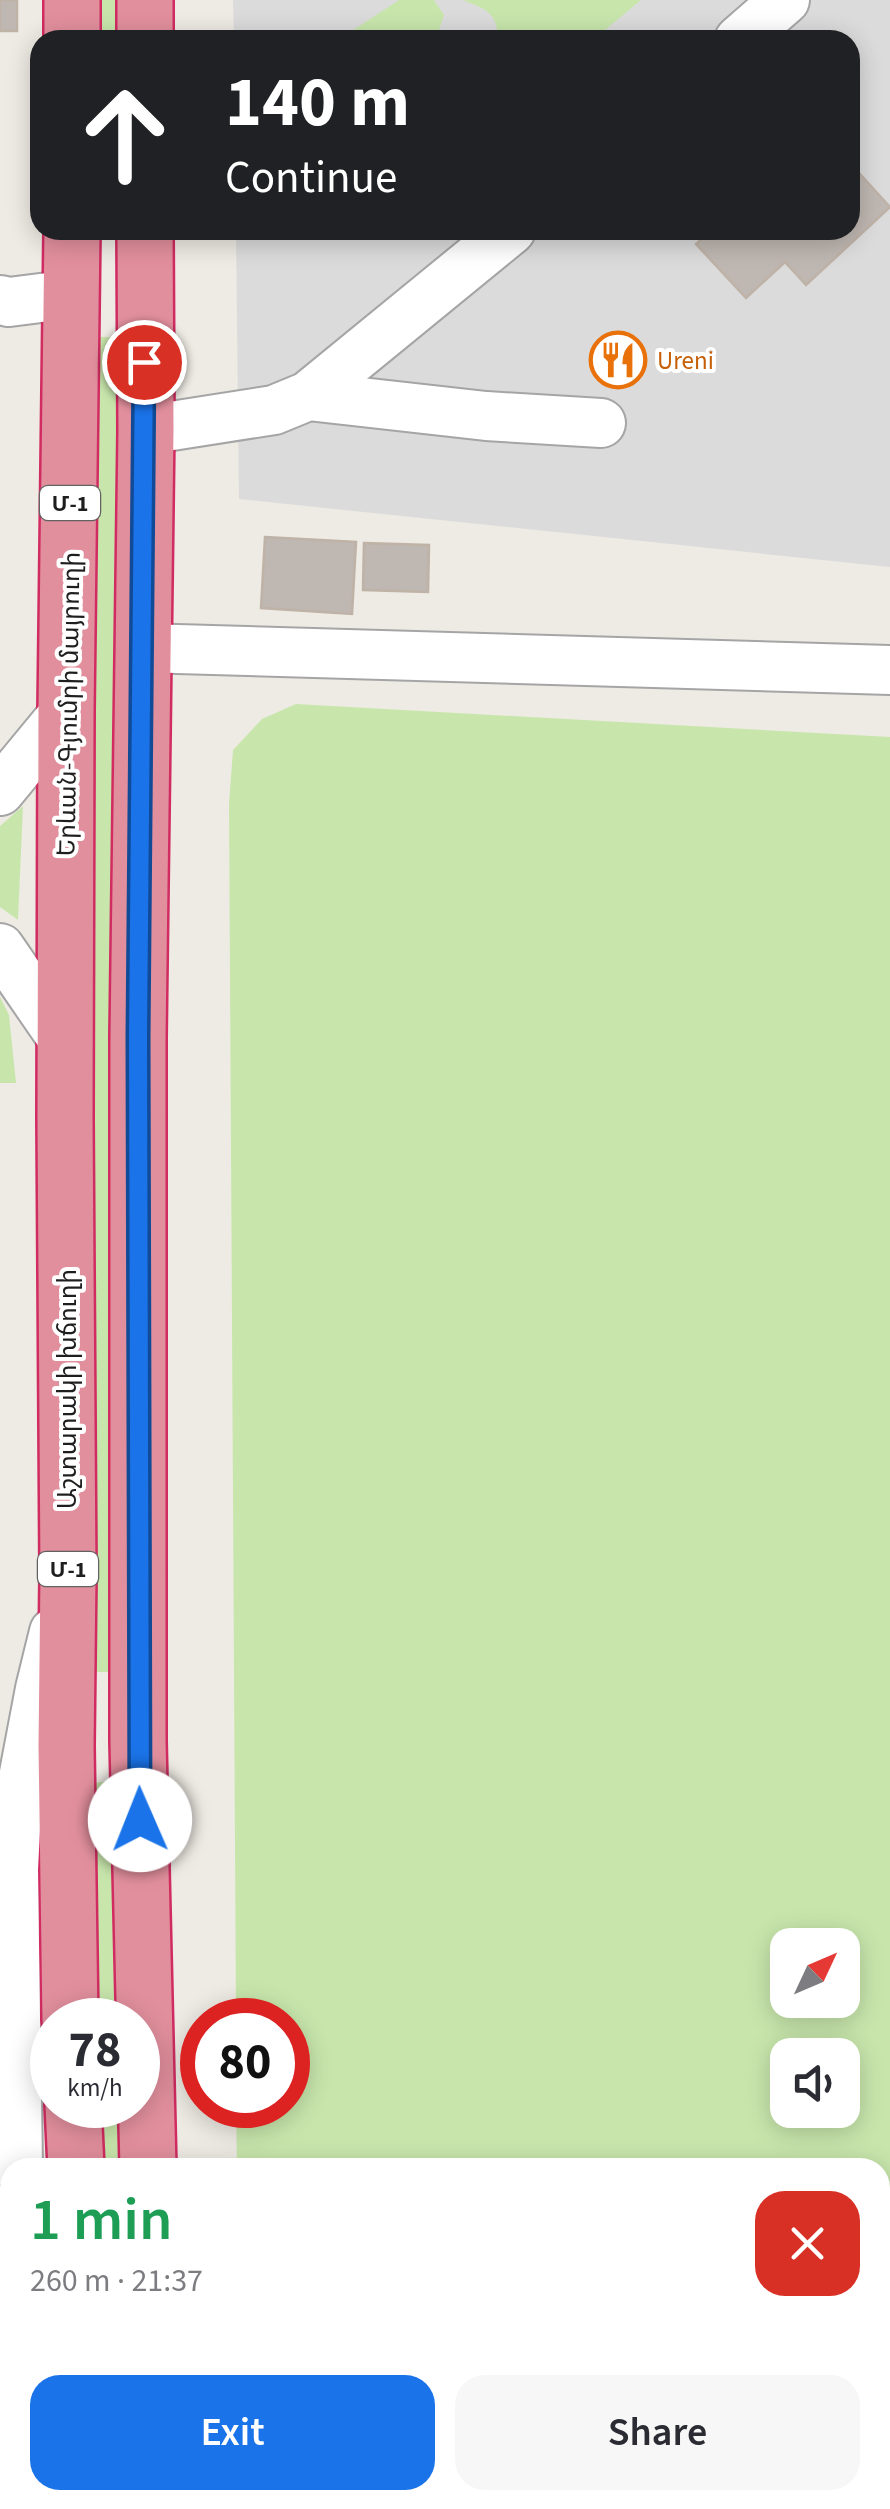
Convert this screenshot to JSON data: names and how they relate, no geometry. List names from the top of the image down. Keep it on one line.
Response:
{"streets":{"highway":["Մ-1","Երևան-Գյումրի մայրուղի","Աշտարակի խճուղի"]},"crossings":[["Երևան-Գյումրի մայրուղի","Աշտարակի խճուղի"]],"places":{"restaurant":["Ureni"]},"north":"top right","page":{"turn":["140 m","Continue"],"speed":"78 km/h","limit":"80","heading":["1 min","260 m · 21:37"],"buttons":["Exit","Share"]}}
